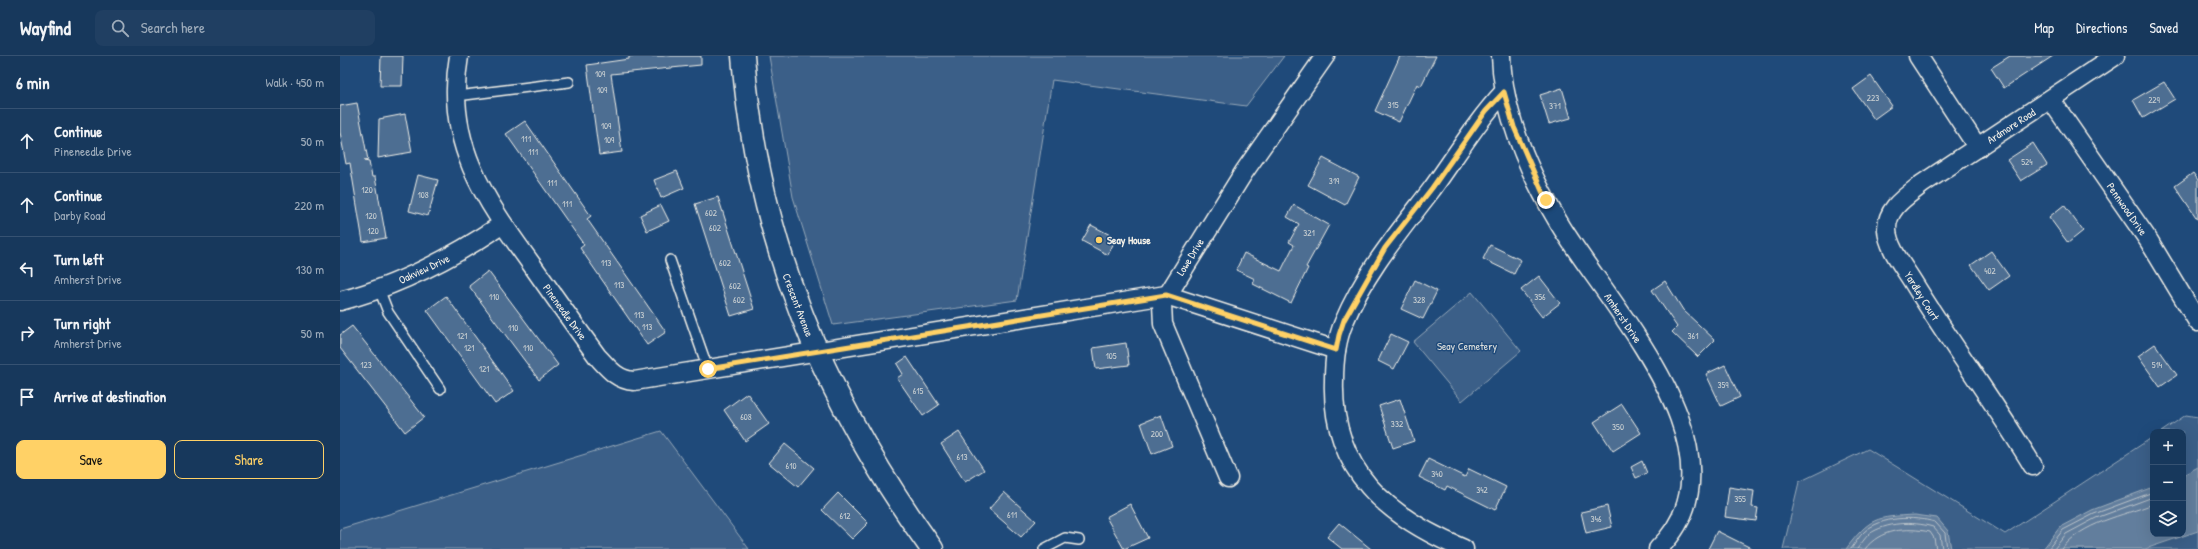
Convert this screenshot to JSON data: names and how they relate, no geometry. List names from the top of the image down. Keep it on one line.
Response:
{"streets":{"street":["Ardmore Road","Pennwood Drive","Lowe Drive","Oakview Drive","Yardley Court","Crescent Avenue","Pineneedle Drive","Amherst Drive"]},"crossings":[["Ardmore Road","Pennwood Drive"],["Ardmore Road","Yardley Court"],["Lowe Drive","Pineneedle Drive"],["Oakview Drive","Pineneedle Drive"],["Crescent Avenue","Pineneedle Drive"]],"parks":["Seay Cemetery"],"places":["Seay House"],"house_numbers":["109","109","223","229","315","371","109","111","109","111","524","319","111","120","108","111","602","120","602","120","321","113","602","402","113","602","110","356","602","328","113","113","110","121","361","121","110","105","123","514","121","359","615","608","332","350","200","613","610","340","342","355","611","612","346"],"page":{"header":"Wayfind","search":"Search here","nav":["Map","Directions","Saved"],"heading":["6 min","Walk · 450 m"],"list":[["Continue","Pineneedle Drive","50 m"],["Continue","Darby Road","220 m"],["Turn left","Amherst Drive","130 m"],["Turn right","Amherst Drive","50 m"],"Arrive at destination"],"buttons":["Save","Share"],"map_buttons":["+","−"]}}
